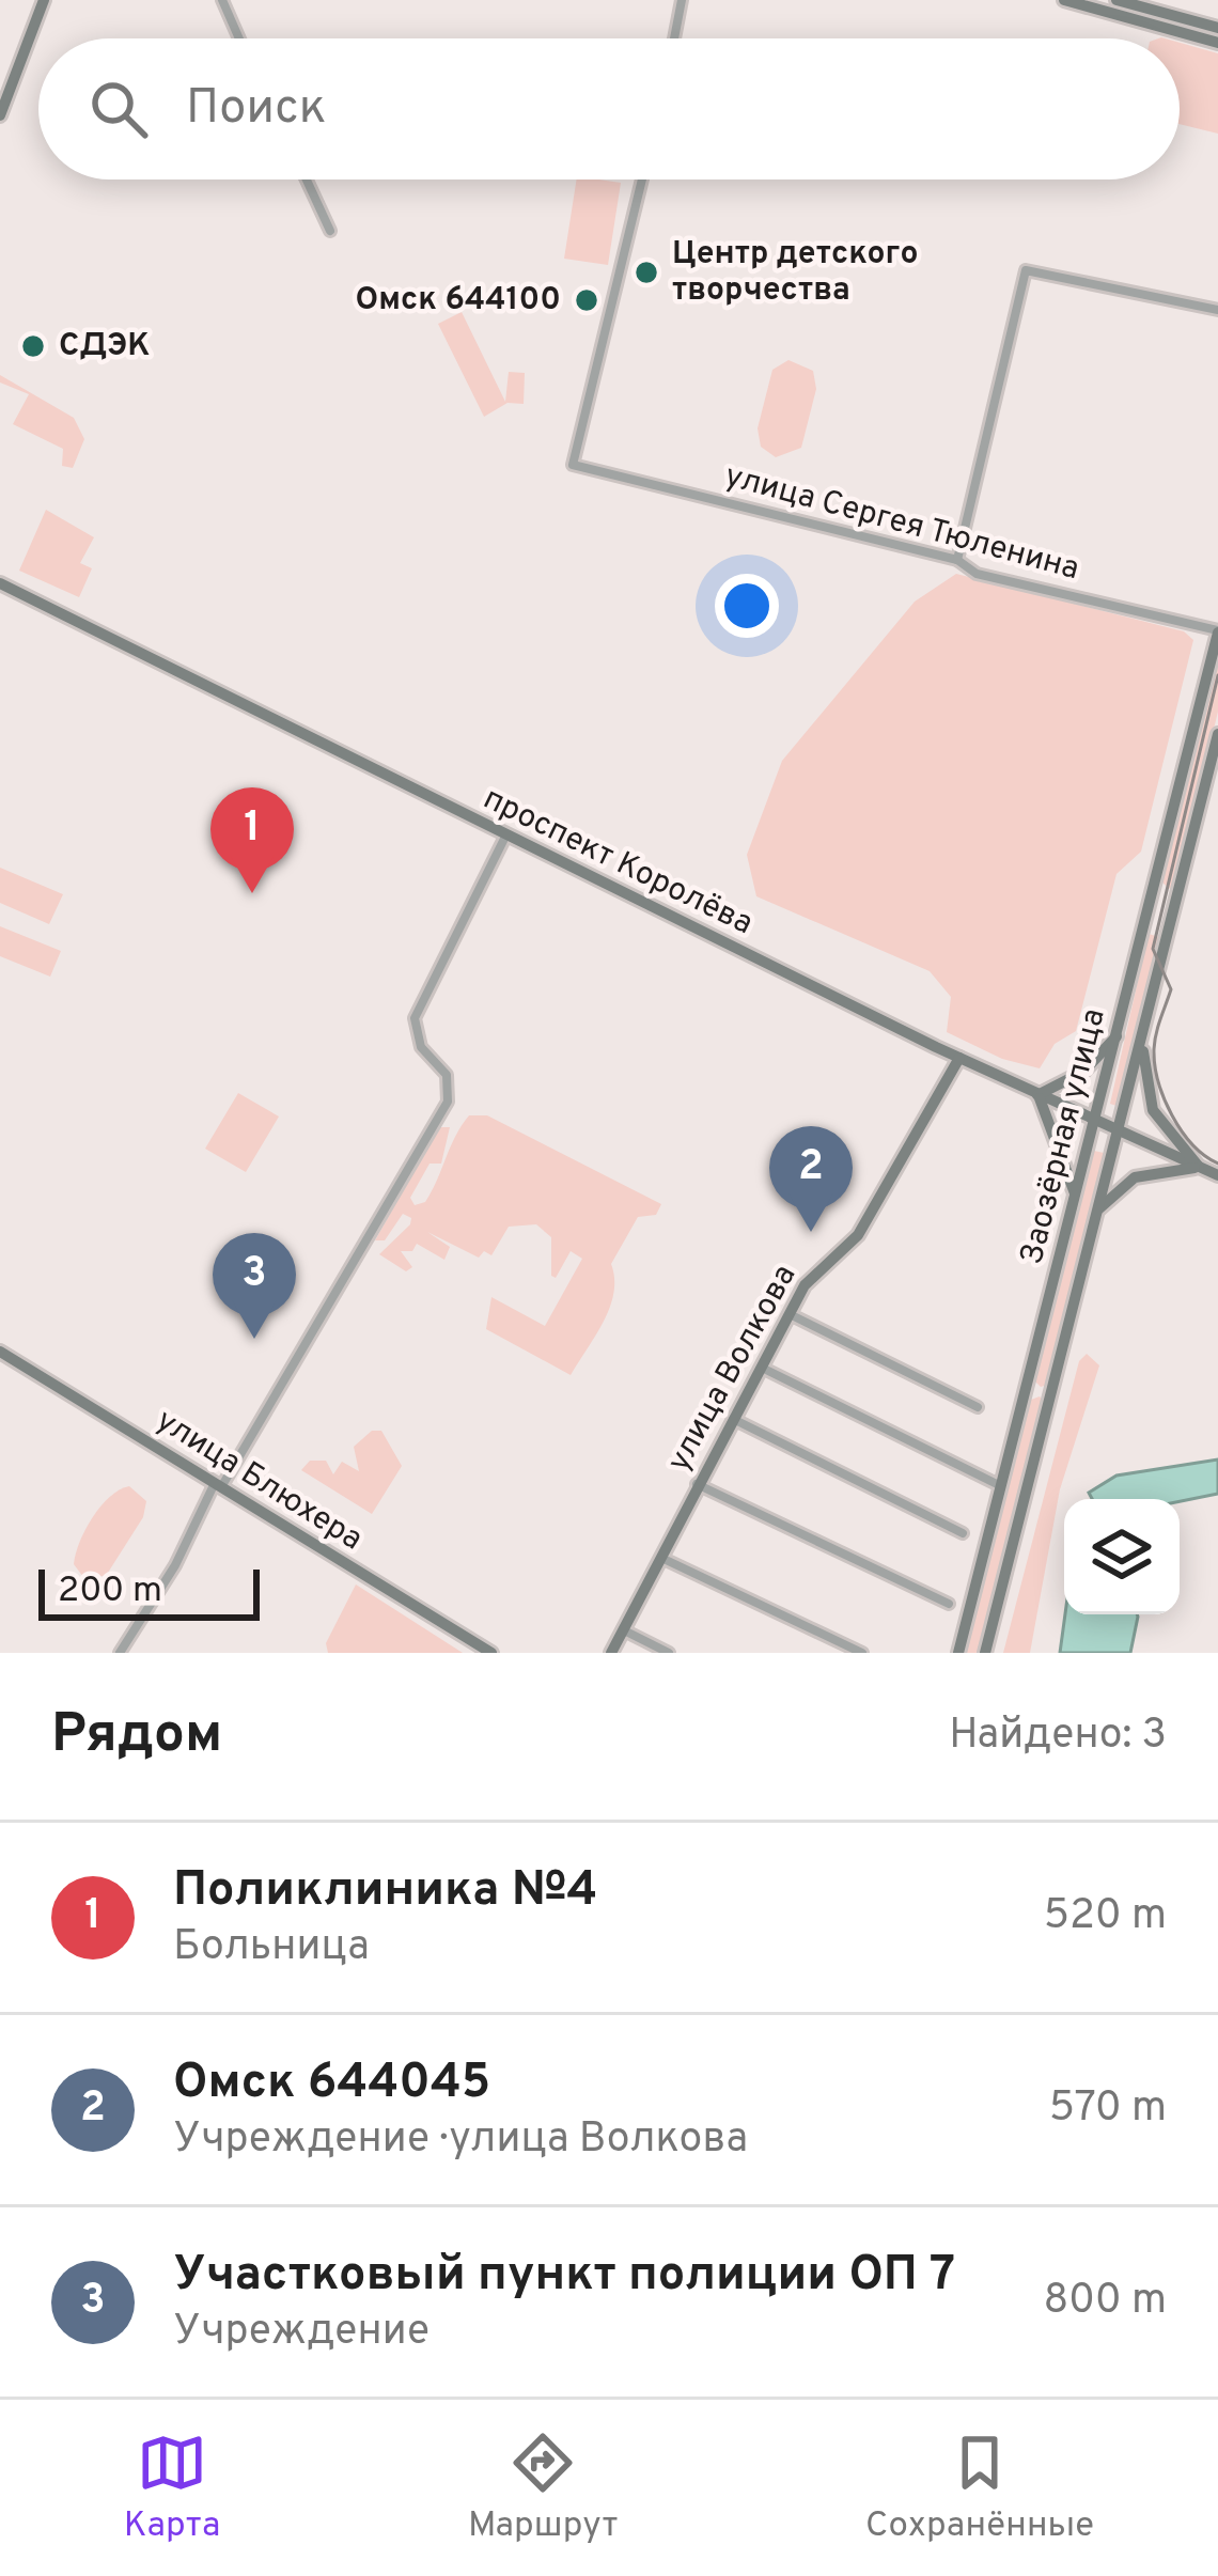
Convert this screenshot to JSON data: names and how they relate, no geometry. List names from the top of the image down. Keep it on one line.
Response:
{"streets":{"main road":["проспект Королёва","Заозёрная улица","улица Волкова","улица Блюхера"],"street":["улица Сергея Тюленина"]},"crossings":[["улица Сергея Тюленина","Заозёрная улица"],["проспект Королёва","Заозёрная улица"],["проспект Королёва","улица Волкова"]],"places":["Центр детского творчества","Омск 644100","СДЭК"],"scale_bar":"200 m","page":{"search":"Поиск","pins":["1","2","3"],"scale":"200 m","heading":["Рядом","Найдено: 3"],"list":[{"mark":"1","name":"Поликлиника №4","note":"Больница","value":"520 m"},{"mark":"2","name":"Омск 644045","note":"Учреждение · улица Волкова","value":"570 m"},{"mark":"3","name":"Участковый пункт полиции ОП 7","note":"Учреждение","value":"800 m"}],"nav":["Карта","Маршрут","Сохранённые"]}}
